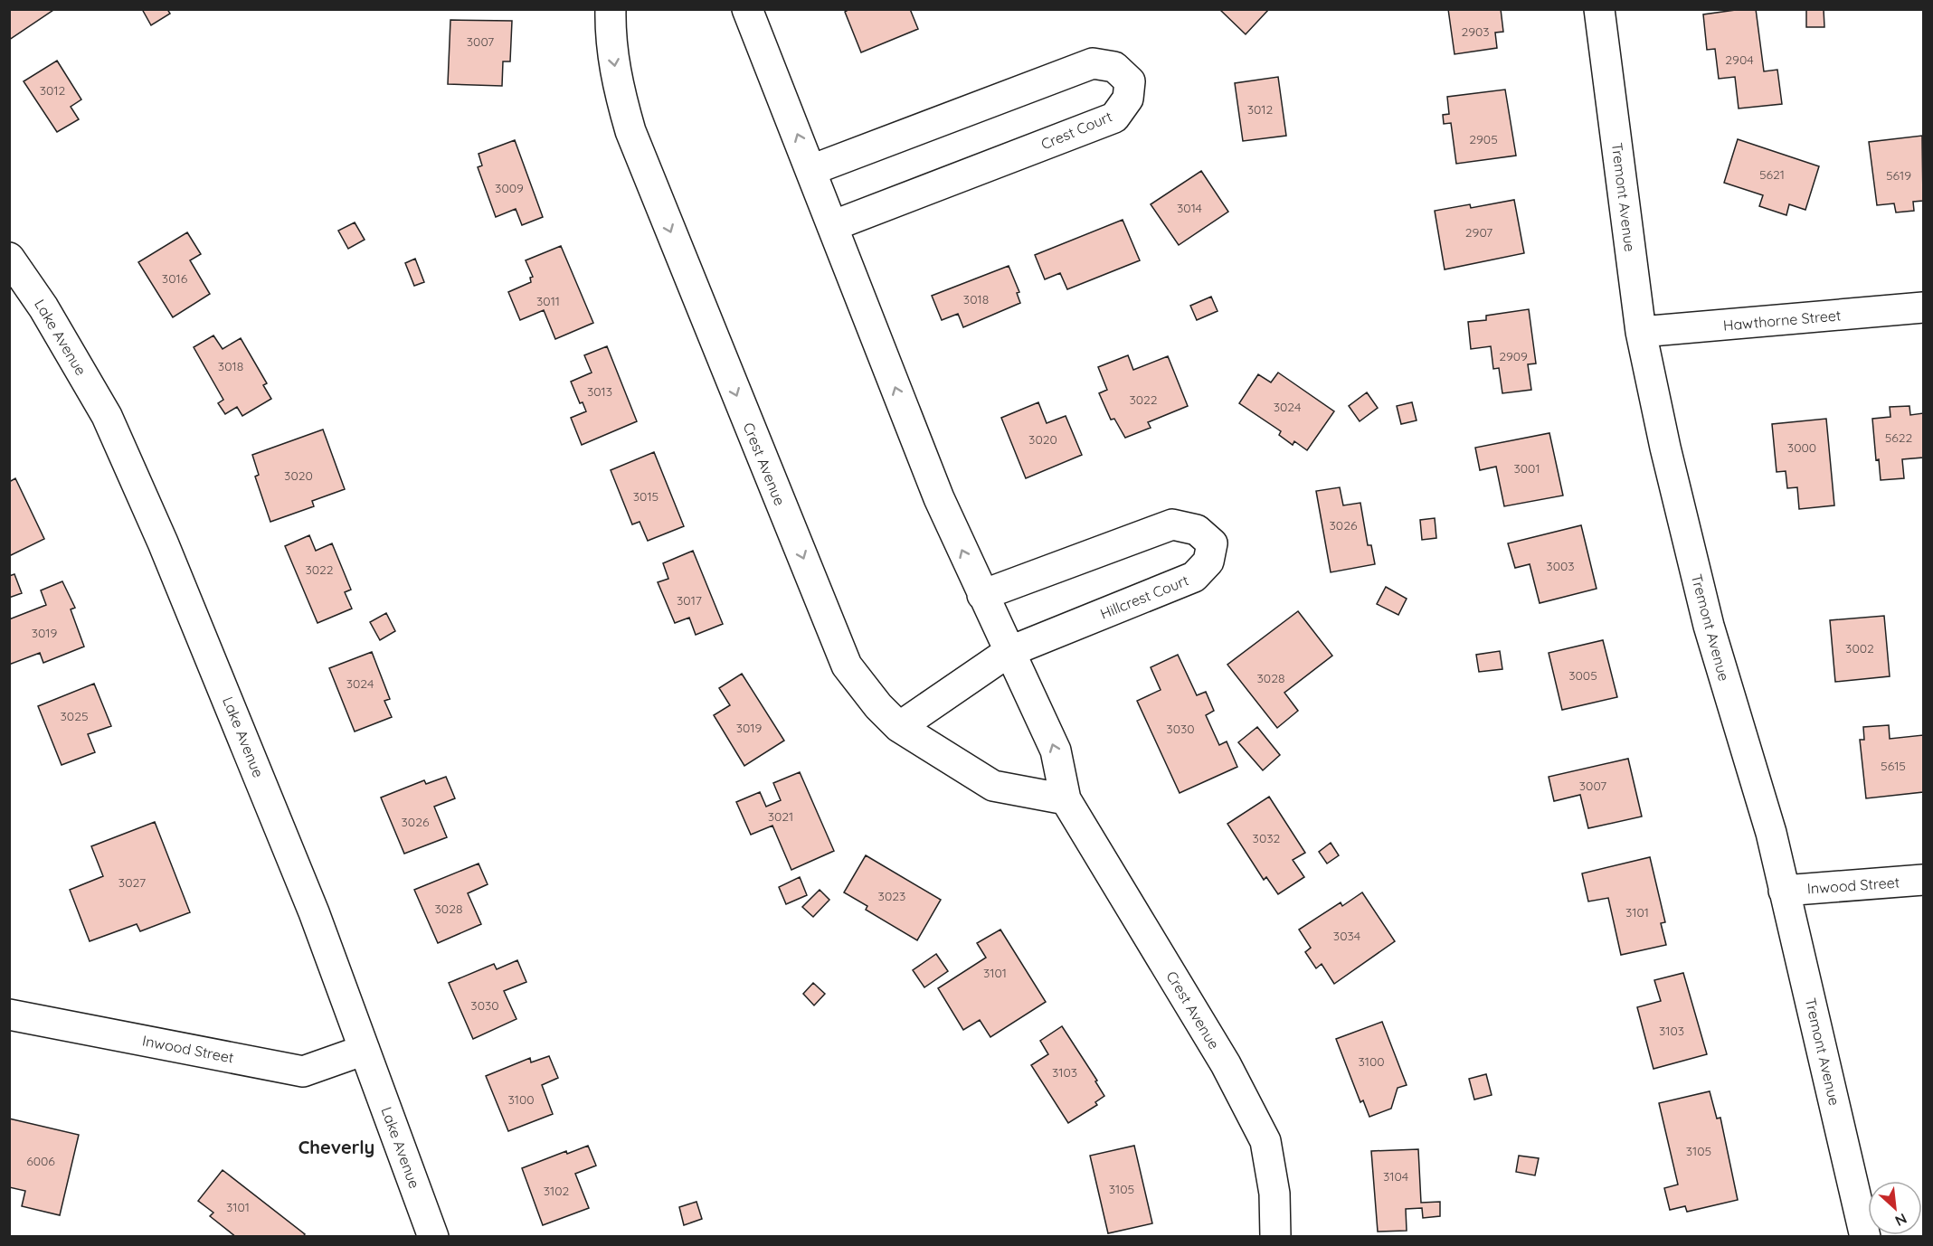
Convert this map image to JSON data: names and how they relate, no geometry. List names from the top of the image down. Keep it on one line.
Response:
{"streets":{"street":["Crest Court","Tremont Avenue","Hawthorne Street","Lake Avenue","Crest Avenue","Hillcrest Court","Inwood Street"]},"crossings":[["Crest Court","Crest Avenue"],["Tremont Avenue","Hawthorne Street"],["Tremont Avenue","Inwood Street"],["Lake Avenue","Inwood Street"],["Crest Avenue","Hillcrest Court"]],"districts":["Cheverly"],"house_numbers":["2903","3007","2904","3012","3012","2905","5621","5619","3009","3014","2907","3016","3018","3011","2909","3018","3013","3022","3024","5622","3020","3000","3001","3020","3015","3026","3003","3022","3017","3019","3002","3005","3028","3024","3025","3019","3030","5615","3007","3021","3026","3032","3027","3023","3028","3101","3034","3101","3030","3103","3100","3103","3100","3105","6006","3104","3105","3102","3101"],"north":"bottom right"}
